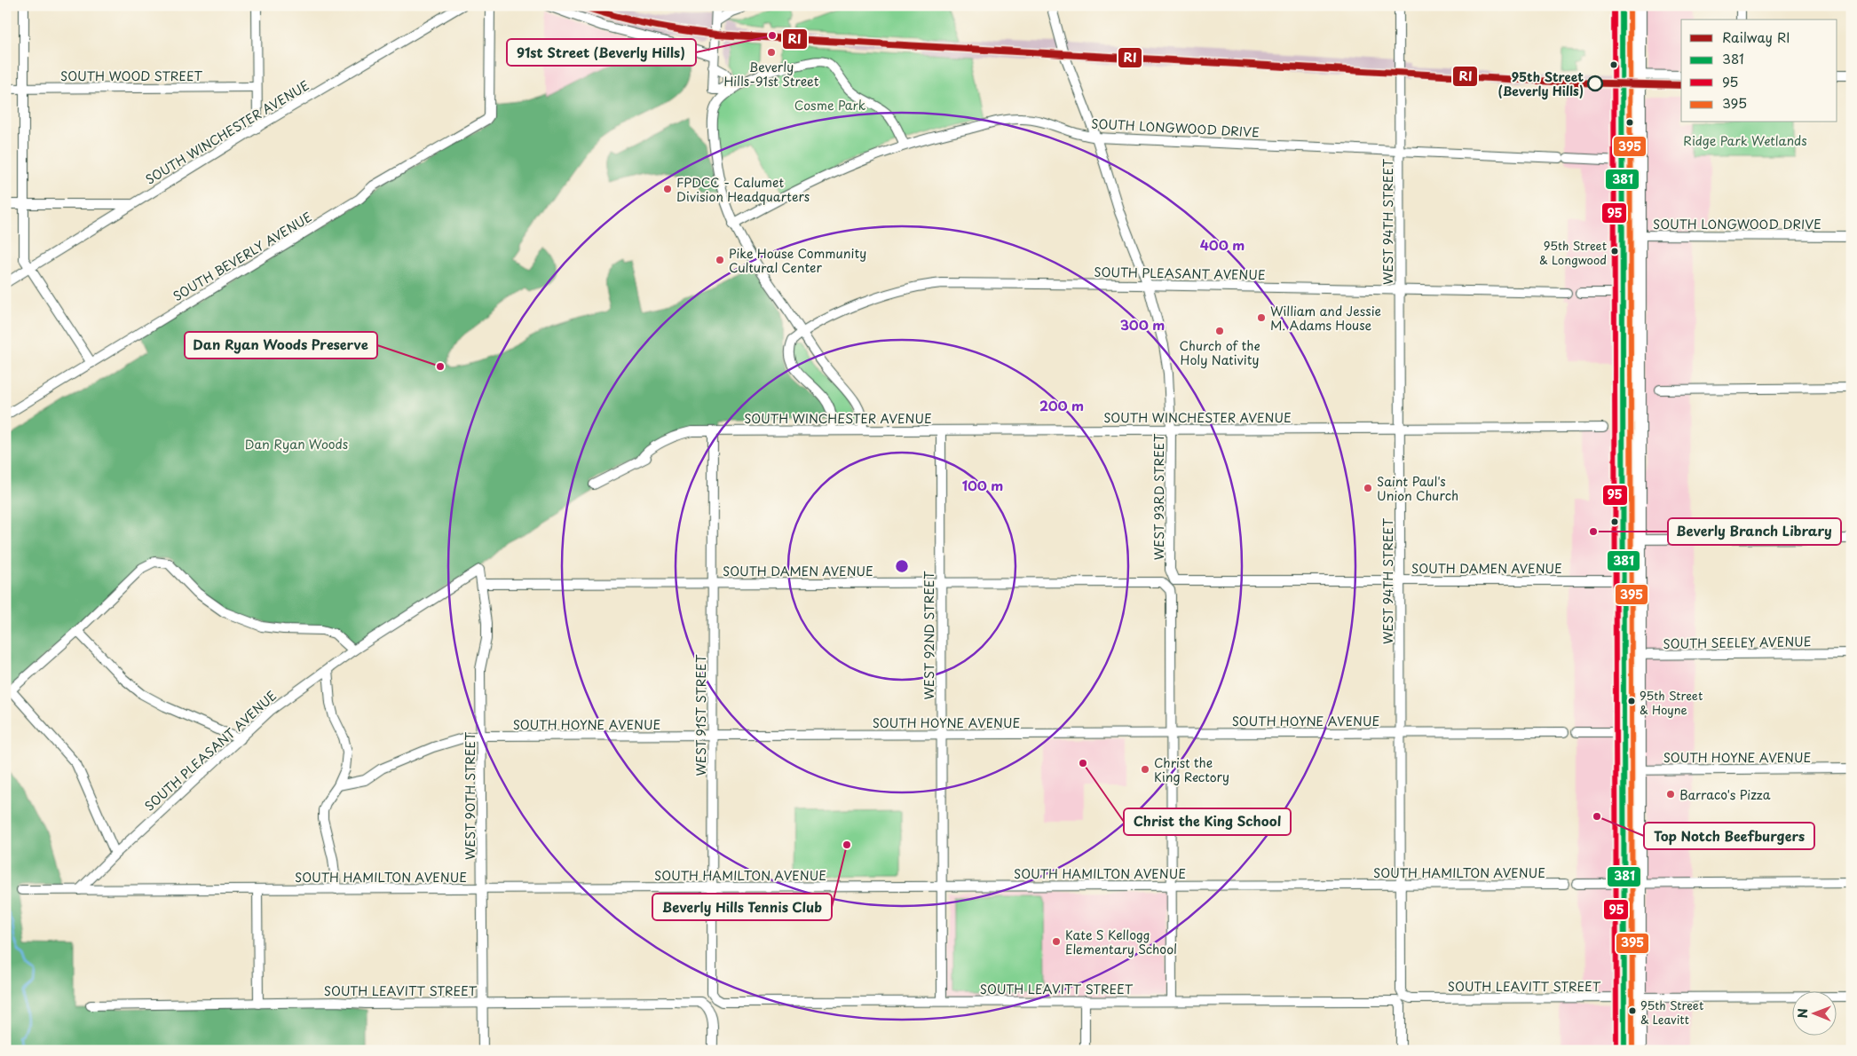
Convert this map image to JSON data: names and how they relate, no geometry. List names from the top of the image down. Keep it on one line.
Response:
{"streets":{"street":["SOUTH WOOD STREET","SOUTH LONGWOOD DRIVE","SOUTH WINCHESTER AVENUE","WEST 94TH STREET","SOUTH BEVERLY AVENUE","SOUTH PLEASANT AVENUE","WEST 93RD STREET","SOUTH DAMEN AVENUE","WEST 92ND STREET","SOUTH SEELEY AVENUE","WEST 91ST STREET","SOUTH HOYNE AVENUE","WEST 90TH STREET","SOUTH HAMILTON AVENUE","SOUTH LEAVITT STREET"]},"crossings":[["SOUTH LONGWOOD DRIVE","WEST 94TH STREET"],["SOUTH LONGWOOD DRIVE","WEST 93RD STREET"],["SOUTH WINCHESTER AVENUE","WEST 94TH STREET"],["SOUTH WINCHESTER AVENUE","WEST 93RD STREET"],["SOUTH WINCHESTER AVENUE","WEST 92ND STREET"],["SOUTH WINCHESTER AVENUE","WEST 91ST STREET"],["WEST 94TH STREET","SOUTH PLEASANT AVENUE"],["WEST 94TH STREET","SOUTH DAMEN AVENUE"],["WEST 94TH STREET","SOUTH HOYNE AVENUE"],["WEST 94TH STREET","SOUTH HAMILTON AVENUE"],["WEST 94TH STREET","SOUTH LEAVITT STREET"],["SOUTH PLEASANT AVENUE","WEST 93RD STREET"],["SOUTH PLEASANT AVENUE","WEST 90TH STREET"],["SOUTH PLEASANT AVENUE","SOUTH HAMILTON AVENUE"],["WEST 93RD STREET","SOUTH DAMEN AVENUE"],["WEST 93RD STREET","SOUTH HOYNE AVENUE"],["WEST 93RD STREET","SOUTH HAMILTON AVENUE"],["WEST 93RD STREET","SOUTH LEAVITT STREET"],["SOUTH DAMEN AVENUE","WEST 92ND STREET"],["SOUTH DAMEN AVENUE","WEST 91ST STREET"],["SOUTH DAMEN AVENUE","WEST 90TH STREET"],["WEST 92ND STREET","SOUTH HOYNE AVENUE"],["WEST 92ND STREET","SOUTH HAMILTON AVENUE"],["WEST 92ND STREET","SOUTH LEAVITT STREET"],["WEST 91ST STREET","SOUTH HOYNE AVENUE"],["WEST 91ST STREET","SOUTH HAMILTON AVENUE"],["WEST 91ST STREET","SOUTH LEAVITT STREET"],["SOUTH HOYNE AVENUE","WEST 90TH STREET"],["WEST 90TH STREET","SOUTH HAMILTON AVENUE"],["WEST 90TH STREET","SOUTH LEAVITT STREET"]],"parks":["Cosme Park","Ridge Park Wetlands","Dan Ryan Woods"],"places":["91st Street (Beverly Hills)","Beverly Hills-91st Street","95th Street (Beverly Hills)","FPDCC - Calumet Division Headquarters","95th Street & Longwood","Pike House Community Cultural Center","William and Jessie M. Adams House","Church of the Holy Nativity","Dan Ryan Woods Preserve","Saint Paul's Union Church","Beverly Branch Library","95th Street & Hoyne","Christ the King School","Christ the King Rectory","Barraco's Pizza","Top Notch Beefburgers","Beverly Hills Tennis Club","Kate S Kellogg Elementary School","95th Street & Leavitt"],"lines":["rail line RI","transit line 381","transit line 95","transit line 395"],"legend":["Railway RI","381","95","395"],"north":"left","rings":["400 m","300 m","200 m","100 m"]}
